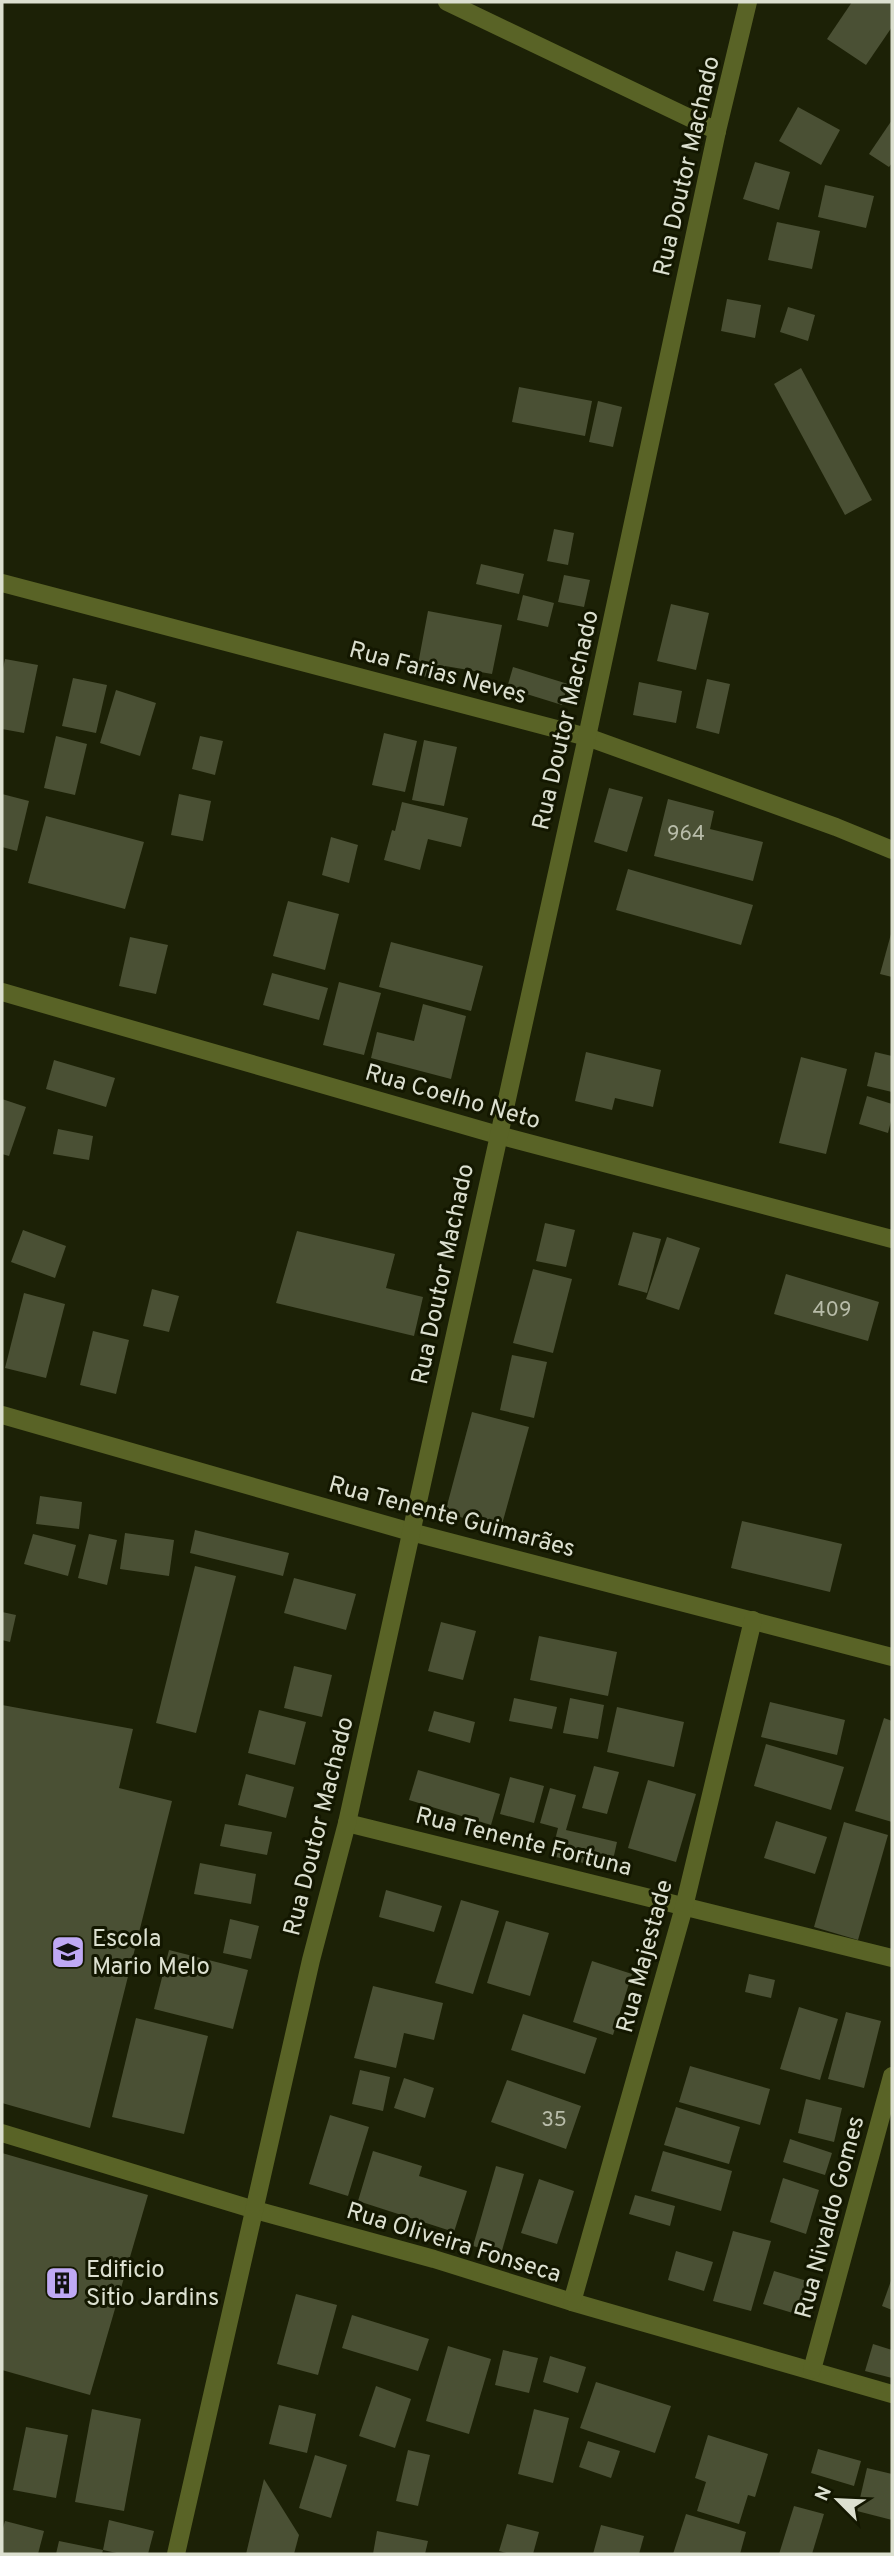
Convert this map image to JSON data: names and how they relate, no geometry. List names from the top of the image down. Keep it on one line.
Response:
{"streets":{"street":["Rua Doutor Machado","Rua Farias Neves","Rua Coelho Neto","Rua Tenente Guimarães","Rua Tenente Fortuna","Rua Majestade","Rua Nivaldo Gomes","Rua Oliveira Fonseca"]},"crossings":[["Rua Doutor Machado","Rua Farias Neves"],["Rua Doutor Machado","Rua Coelho Neto"],["Rua Doutor Machado","Rua Tenente Guimarães"],["Rua Doutor Machado","Rua Tenente Fortuna"],["Rua Doutor Machado","Rua Oliveira Fonseca"],["Rua Tenente Guimarães","Rua Majestade"],["Rua Tenente Fortuna","Rua Majestade"],["Rua Majestade","Rua Oliveira Fonseca"],["Rua Nivaldo Gomes","Rua Oliveira Fonseca"]],"places":{"school or university":["Escola Mario Melo"],"building":["Edificio Sitio Jardins"]},"house_numbers":["964","409","35"],"north":"top left"}
